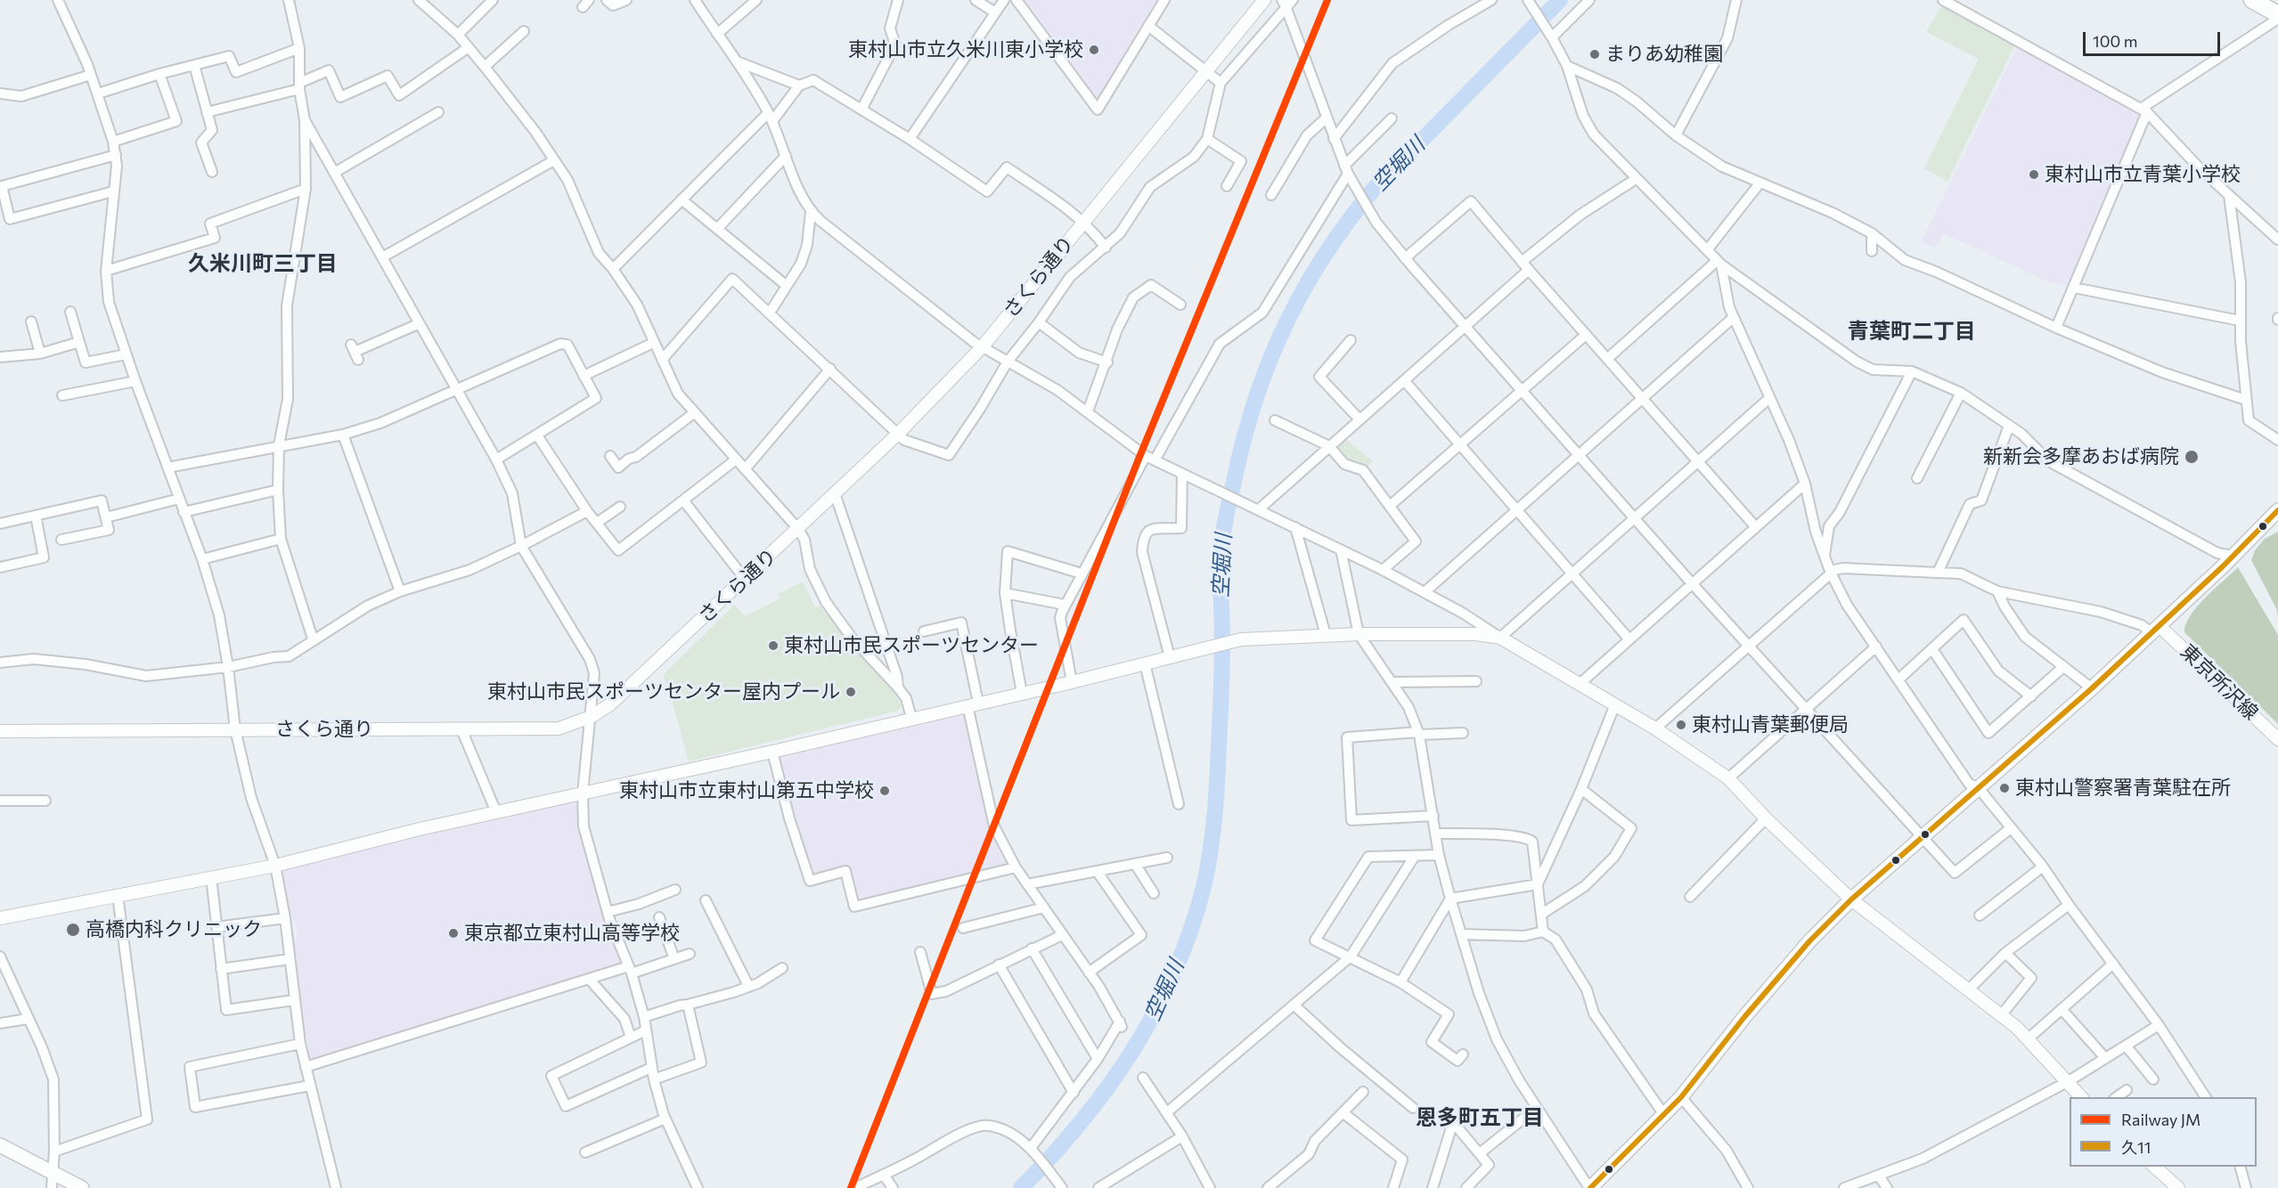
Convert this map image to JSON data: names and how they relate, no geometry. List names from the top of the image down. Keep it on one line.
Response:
{"streets":{"street":["さくら通り","東京所沢線"]},"districts":["久米川町三丁目","青葉町二丁目","恩多町五丁目"],"water":["空堀川"],"places":["東村山市立久米川東小学校","まりあ幼稚園","東村山市立青葉小学校","新新会多摩あおば病院","東村山市民スポーツセンター","東村山市民スポーツセンター屋内プール","東村山青葉郵便局","東村山警察署青葉駐在所","東村山市立東村山第五中学校","高橋内科クリニック","東京都立東村山高等学校"],"lines":["rail line JM","transit line 久11"],"legend":["Railway JM","久11"],"scale_bar":"100 m"}
